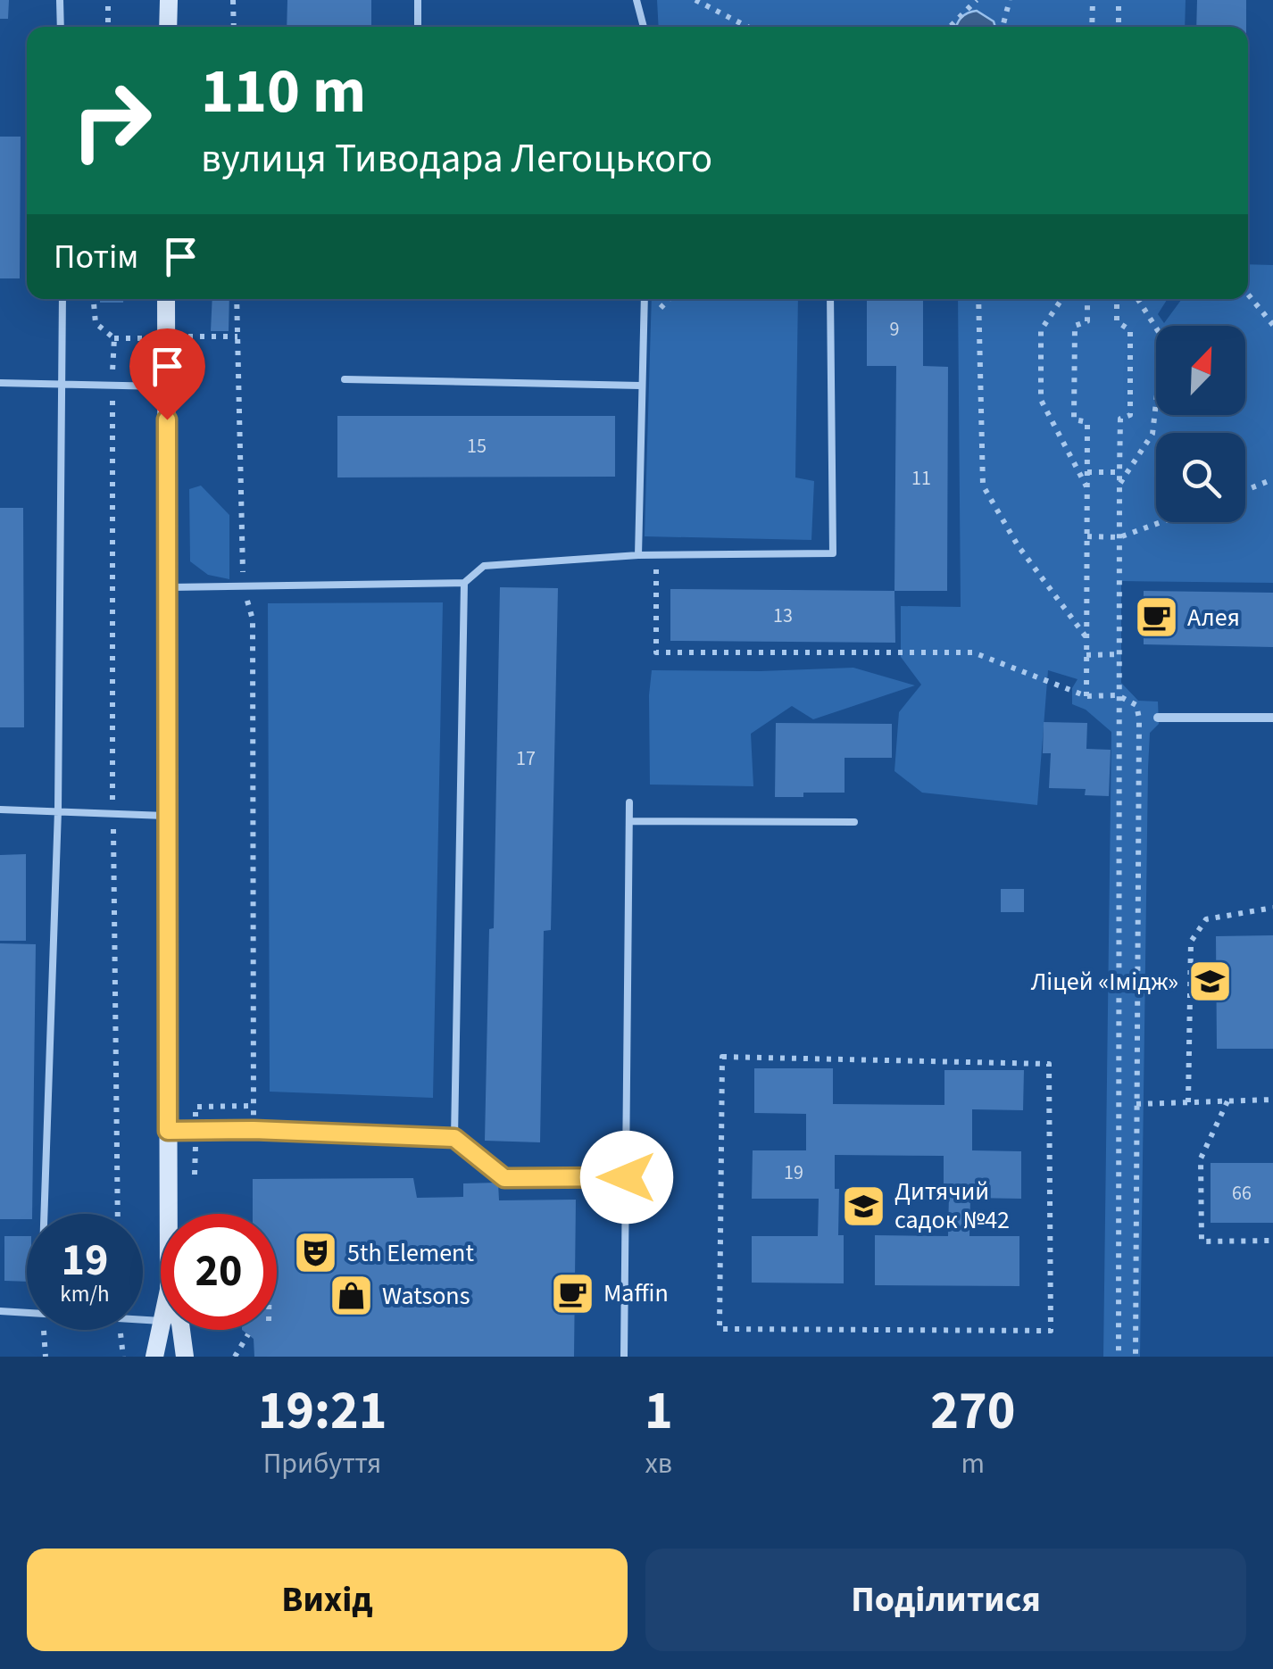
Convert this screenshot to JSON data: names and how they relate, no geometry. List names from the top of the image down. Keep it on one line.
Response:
{"places":{"cafe":["Алея","Maffin"],"school or university":["Ліцей «Імідж»","Дитячий садок №42"],"theatre":["5th Element"],"shop":["Watsons"]},"house_numbers":["9","15","11","13","17","19","66"],"north":"top right","page":{"turn":["110 m","вулиця Тиводара Легоцького"],"then":"Потім","speed":"19 km/h","limit":"20","eta":["19:21","Прибуття","1","хв","270","m"],"buttons":["Вихід","Поділитися"]}}
